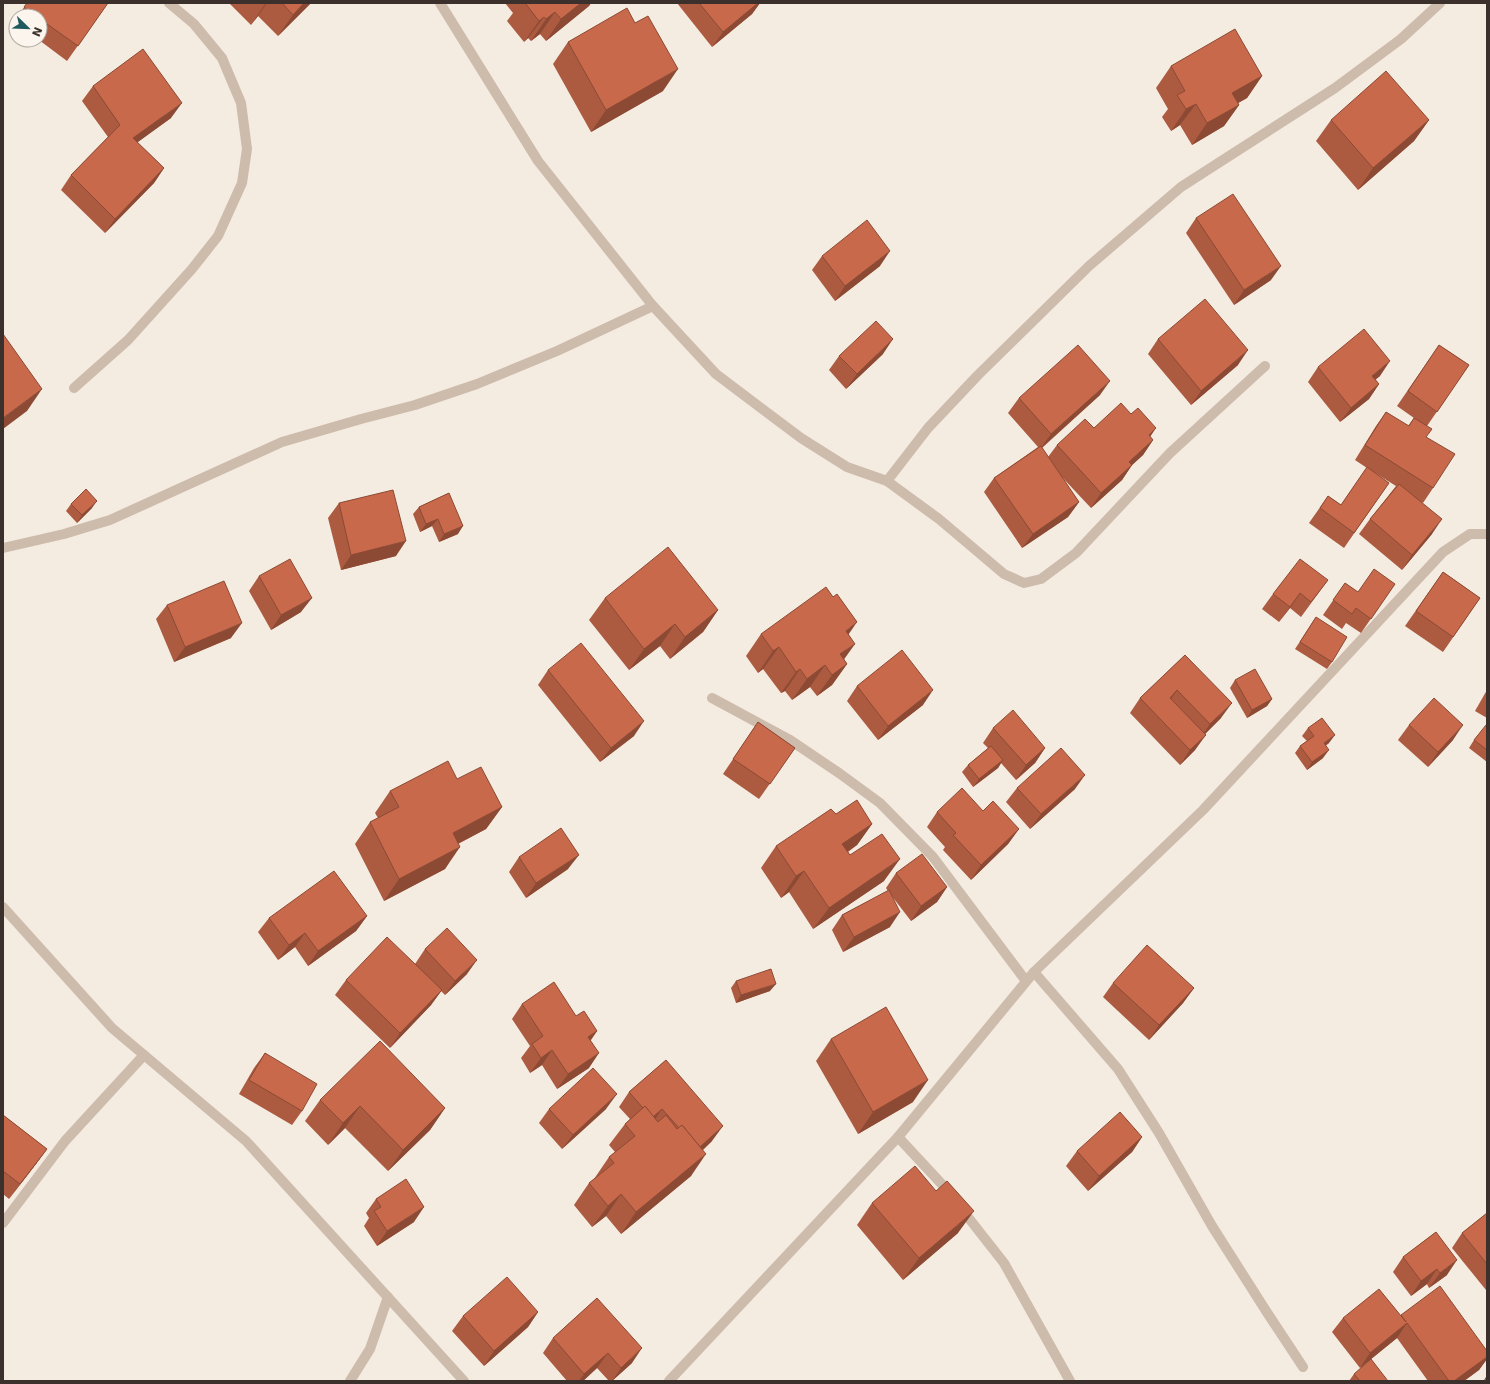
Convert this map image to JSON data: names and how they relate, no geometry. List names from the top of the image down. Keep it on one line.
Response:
{"north":"bottom right"}
